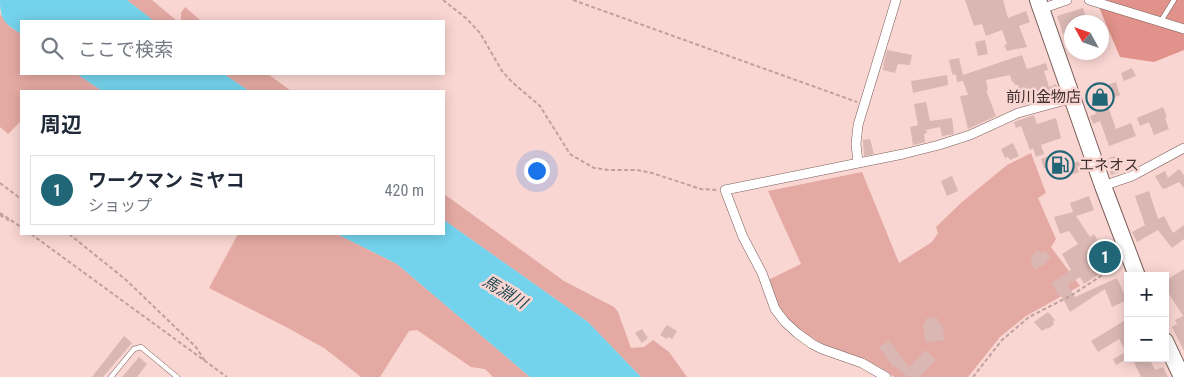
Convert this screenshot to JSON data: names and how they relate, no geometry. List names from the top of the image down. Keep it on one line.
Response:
{"water":["馬淵川"],"places":{"shop":["前川金物店"],"fuel station":["エネオス"]},"north":"top left","page":{"search":"ここで検索","heading":"周辺","list":[{"mark":"1","name":"ワークマン ミヤコ","note":"ショップ","value":"420 m"}],"pins":"1","map_buttons":["+","−"]}}
